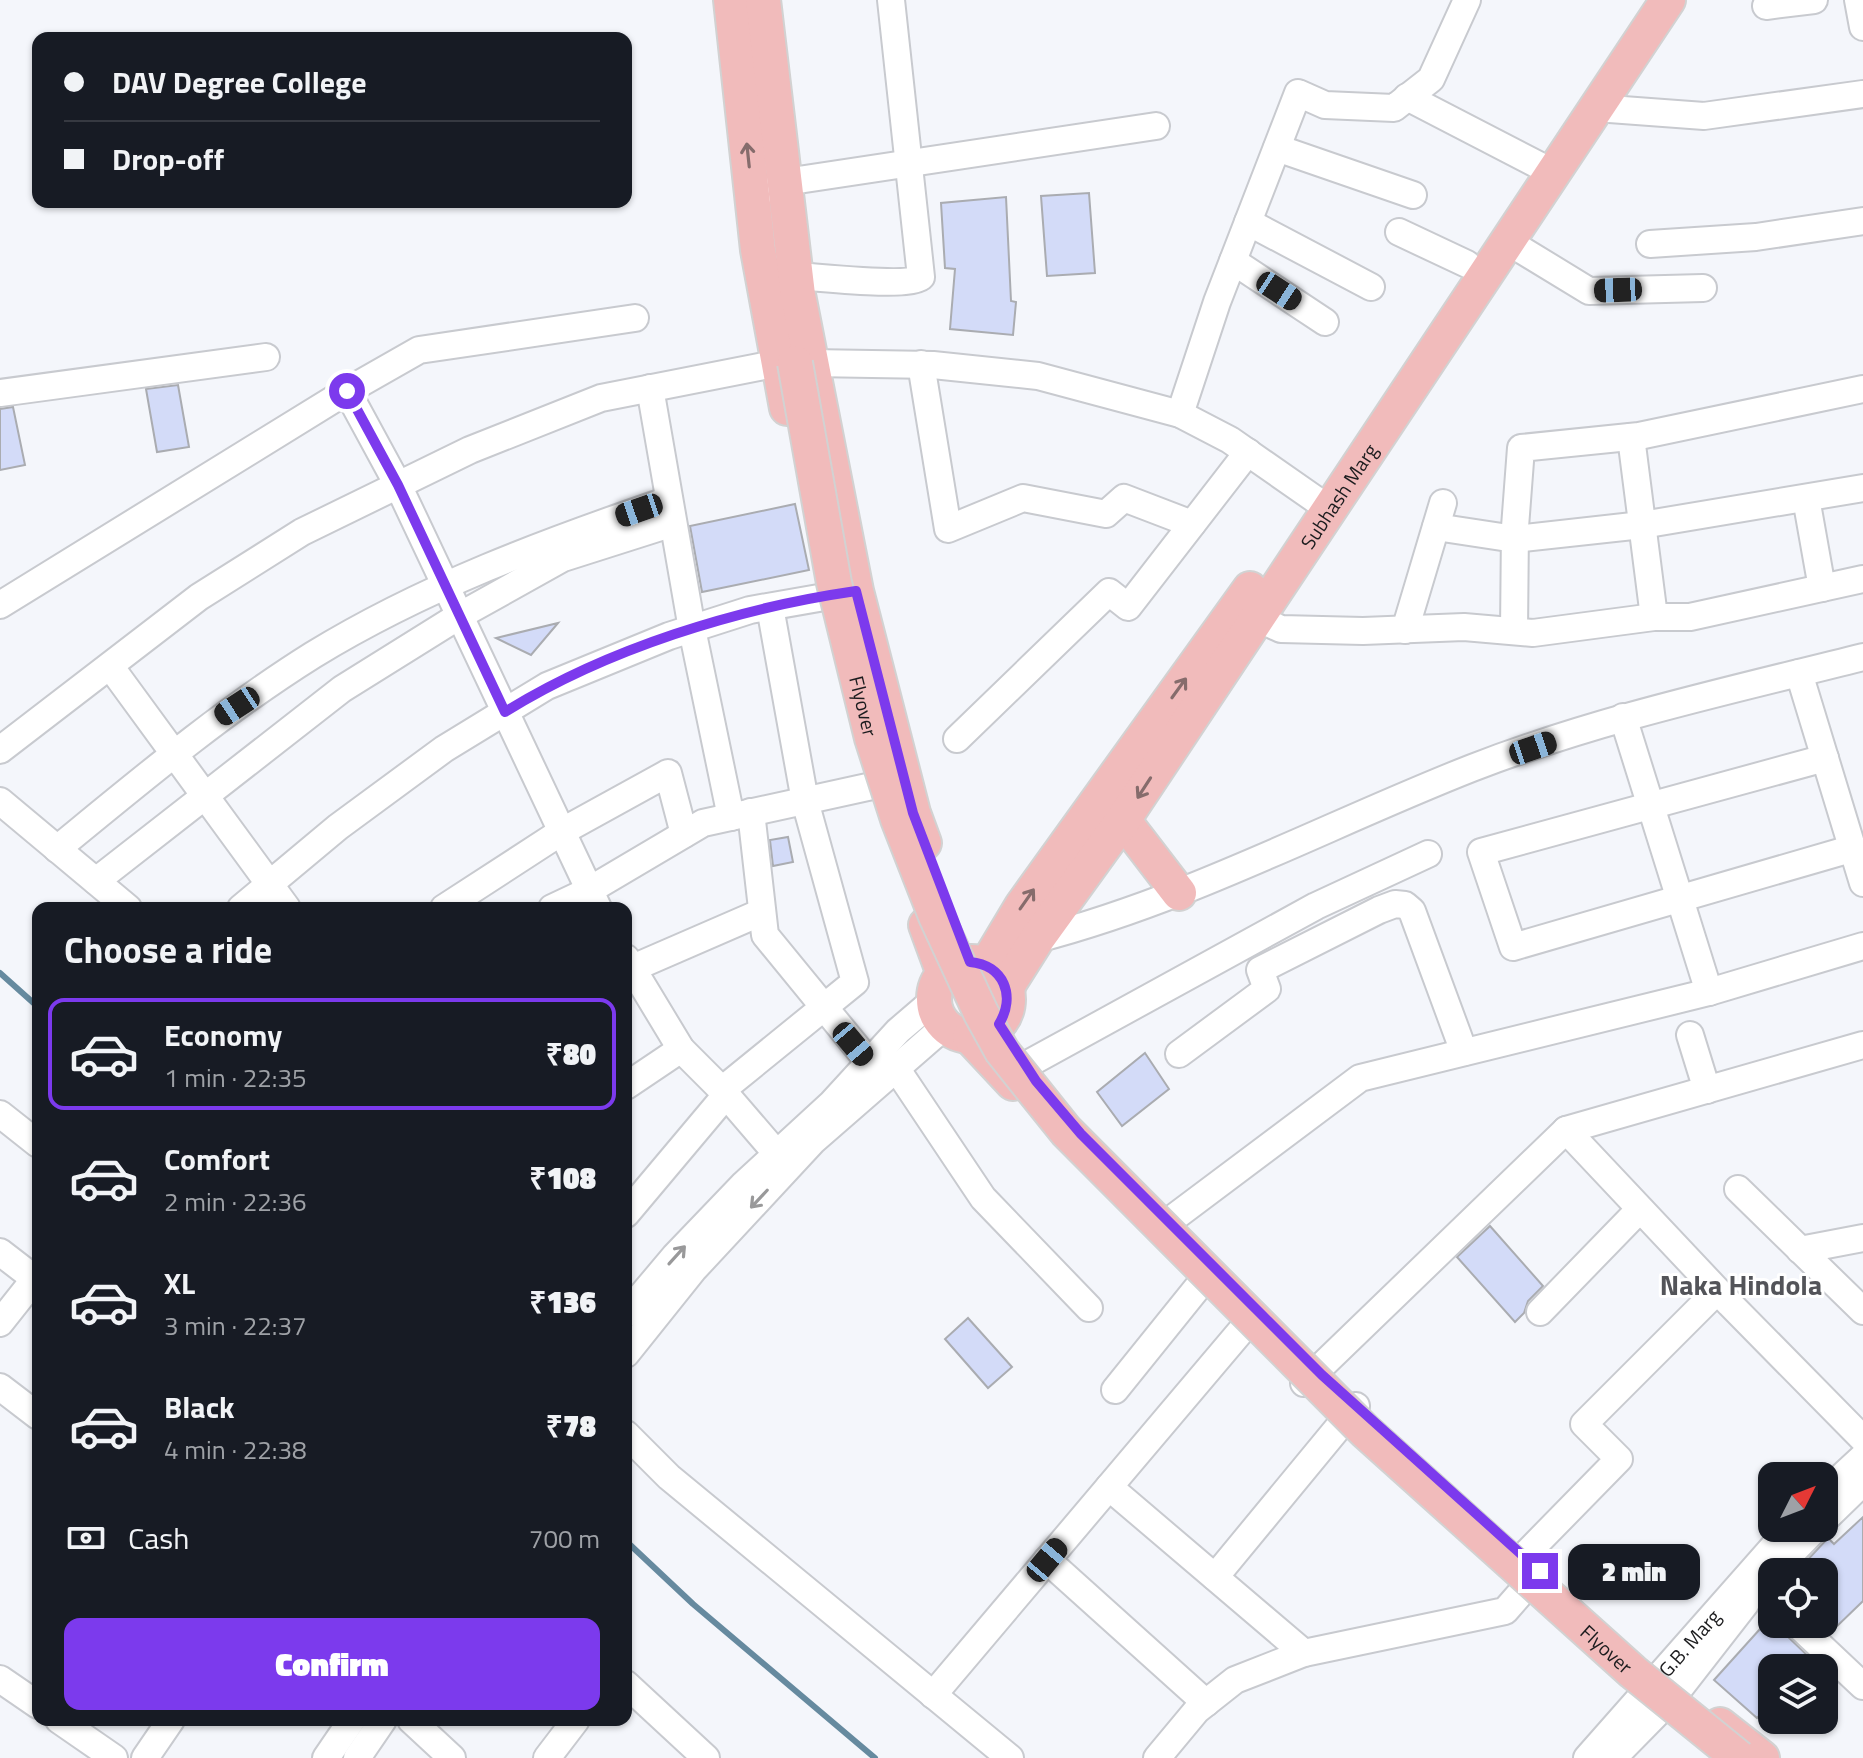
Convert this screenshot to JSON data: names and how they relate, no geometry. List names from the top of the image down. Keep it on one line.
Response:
{"streets":{"main road":["Subhash Marg","Flyover"],"street":["G.B. Marg"]},"districts":["Naka Hindola"],"north":"top right","page":{"banner":["DAV Degree College","Drop-off"],"heading":"Choose a ride","list":[{"name":"Economy","note":"1 min · 22:35","value":"₹80"},{"name":"Comfort","note":"2 min · 22:36","value":"₹108"},{"name":"XL","note":"3 min · 22:37","value":"₹136"},{"name":"Black","note":"4 min · 22:38","value":"₹78"}],"pay":["Cash","700 m"],"bubble":"2 min","buttons":"Confirm"}}
